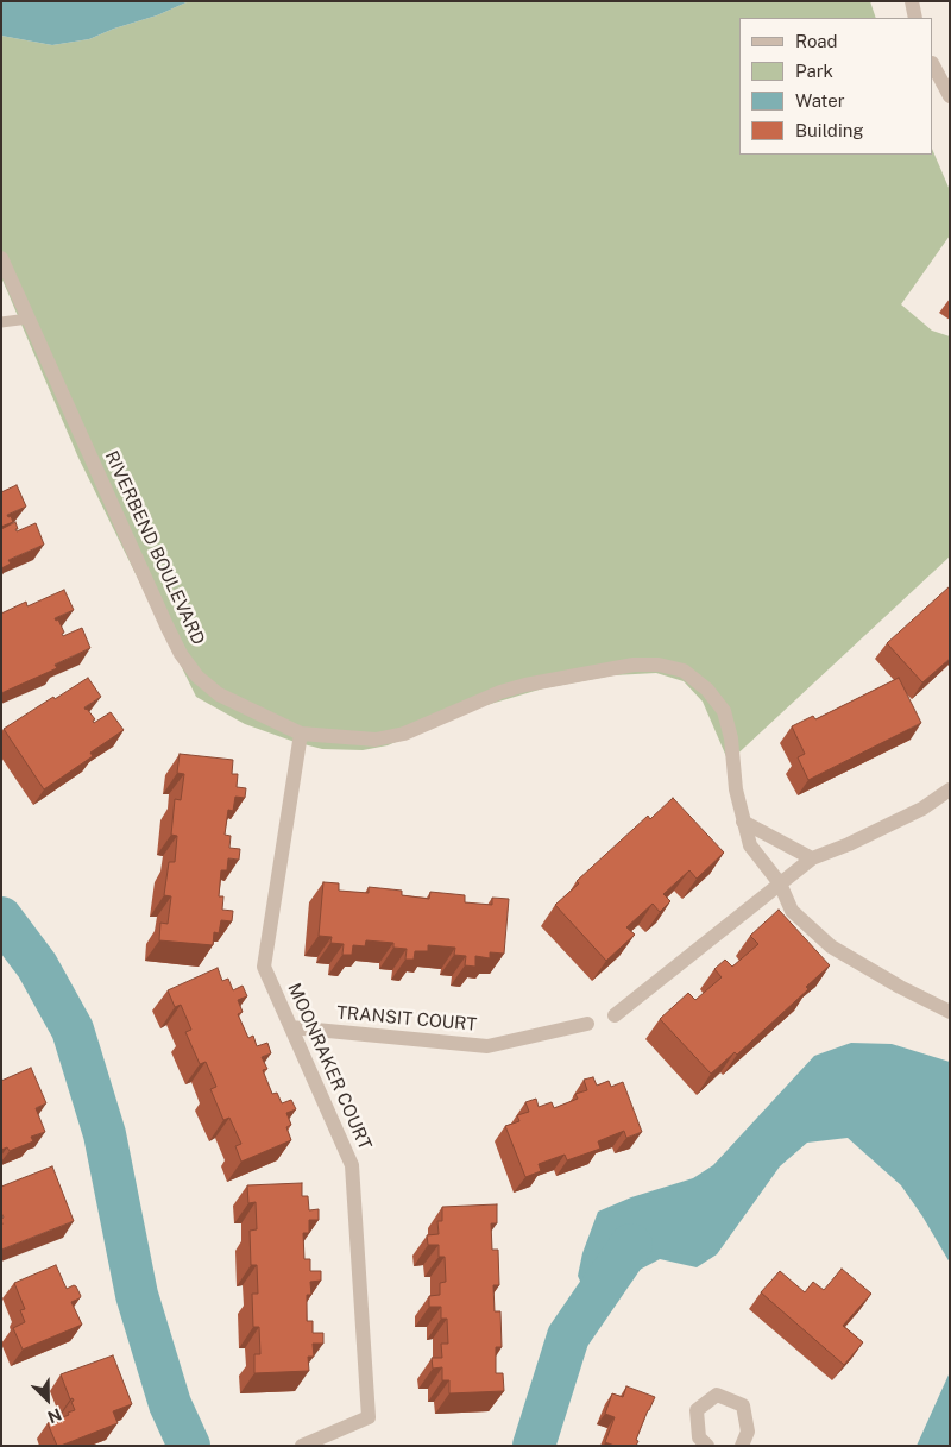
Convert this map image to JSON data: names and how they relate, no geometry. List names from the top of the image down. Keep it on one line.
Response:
{"streets":{"street":["RIVERBEND BOULEVARD","TRANSIT COURT","MOONRAKER COURT"]},"crossings":[["RIVERBEND BOULEVARD","MOONRAKER COURT"],["TRANSIT COURT","MOONRAKER COURT"]],"legend":["Road","Park","Water","Building"],"north":"bottom right"}
